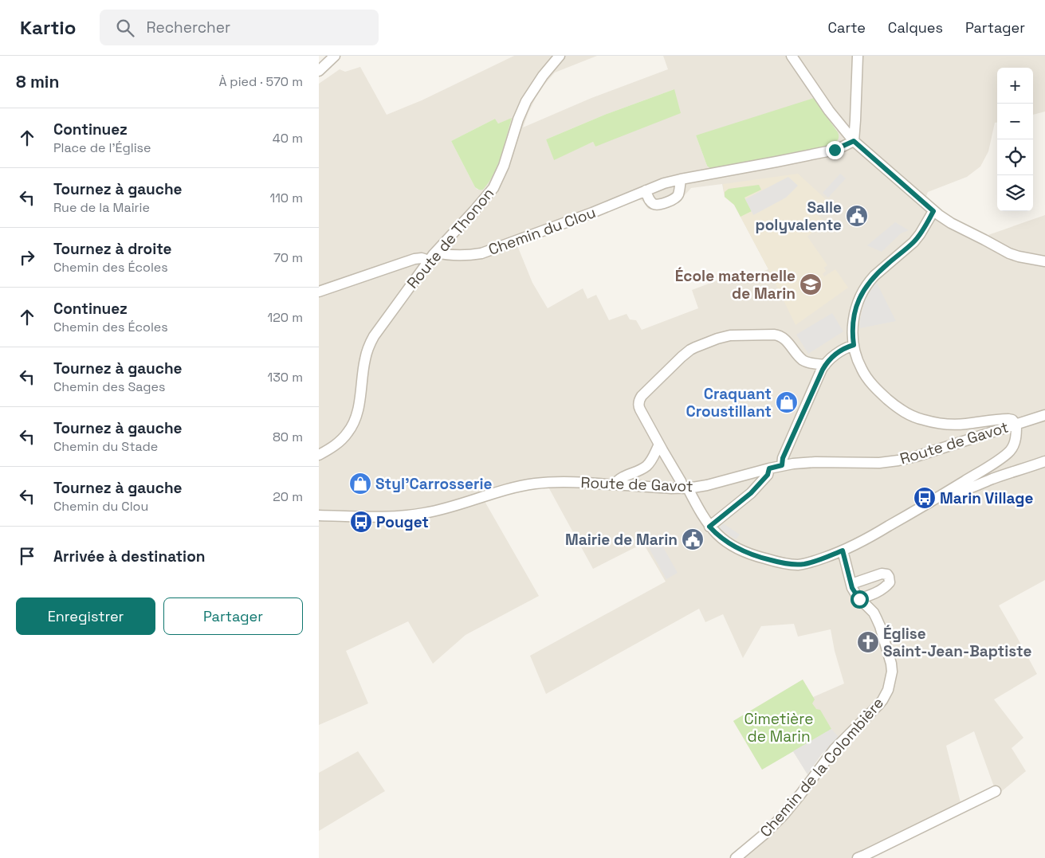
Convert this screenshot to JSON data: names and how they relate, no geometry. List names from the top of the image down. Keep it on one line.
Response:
{"streets":{"street":["Chemin du Clou","Route de Thonon","Route de Gavot","Chemin de la Colombière"]},"crossings":[["Chemin du Clou","Route de Thonon"]],"parks":["Cimetière de Marin"],"places":{"public building":["Salle polyvalente","Mairie de Marin"],"school or university":["École maternelle de Marin"],"shop":["Craquant Croustillant","Styl'Carrosserie"],"bus stop":["Marin Village","Pouget"],"church":["Église Saint-Jean-Baptiste"]},"page":{"header":"Kartio","search":"Rechercher","nav":["Carte","Calques","Partager"],"heading":["8 min","À pied · 570 m"],"map_buttons":["+","−"],"list":[["Continuez","Place de l'Église","40 m"],["Tournez à gauche","Rue de la Mairie","110 m"],["Tournez à droite","Chemin des Écoles","70 m"],["Continuez","Chemin des Écoles","120 m"],["Tournez à gauche","Chemin des Sages","130 m"],["Tournez à gauche","Chemin du Stade","80 m"],["Tournez à gauche","Chemin du Clou","20 m"],"Arrivée à destination"],"buttons":["Enregistrer","Partager"]}}
